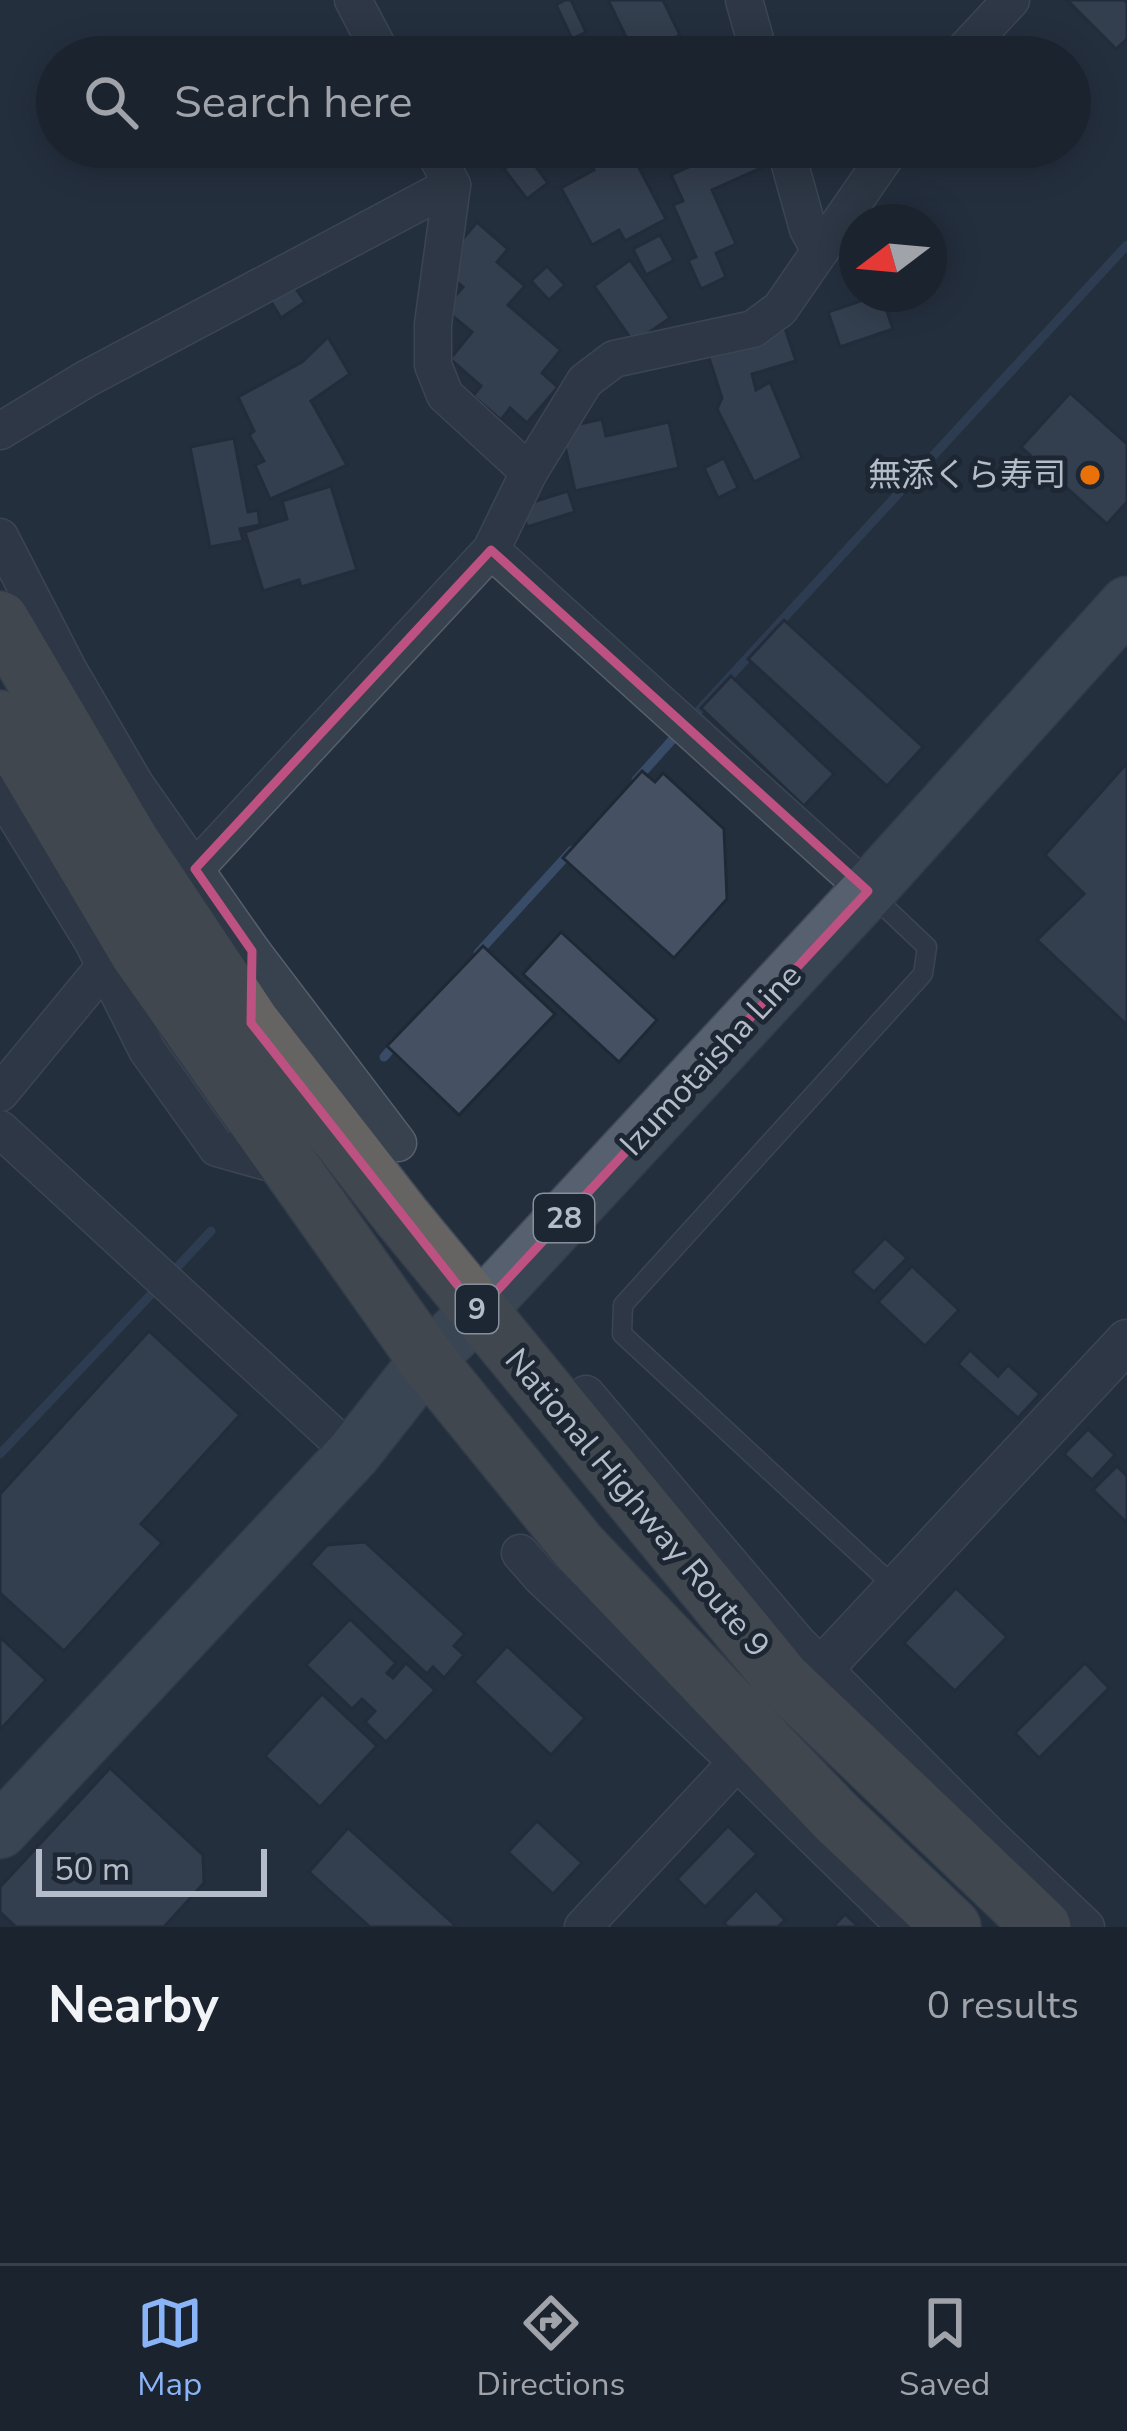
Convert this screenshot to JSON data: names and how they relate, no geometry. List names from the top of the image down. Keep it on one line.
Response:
{"streets":{"highway":["9","National Highway Route 9"],"main road":["Izumotaisha Line","28"]},"crossings":[["Izumotaisha Line","National Highway Route 9"]],"places":["無添くら寿司"],"scale_bar":"50 m","north":"left","page":{"search":"Search here","scale":"50 m","heading":["Nearby","0 results"],"nav":["Map","Directions","Saved"]}}
